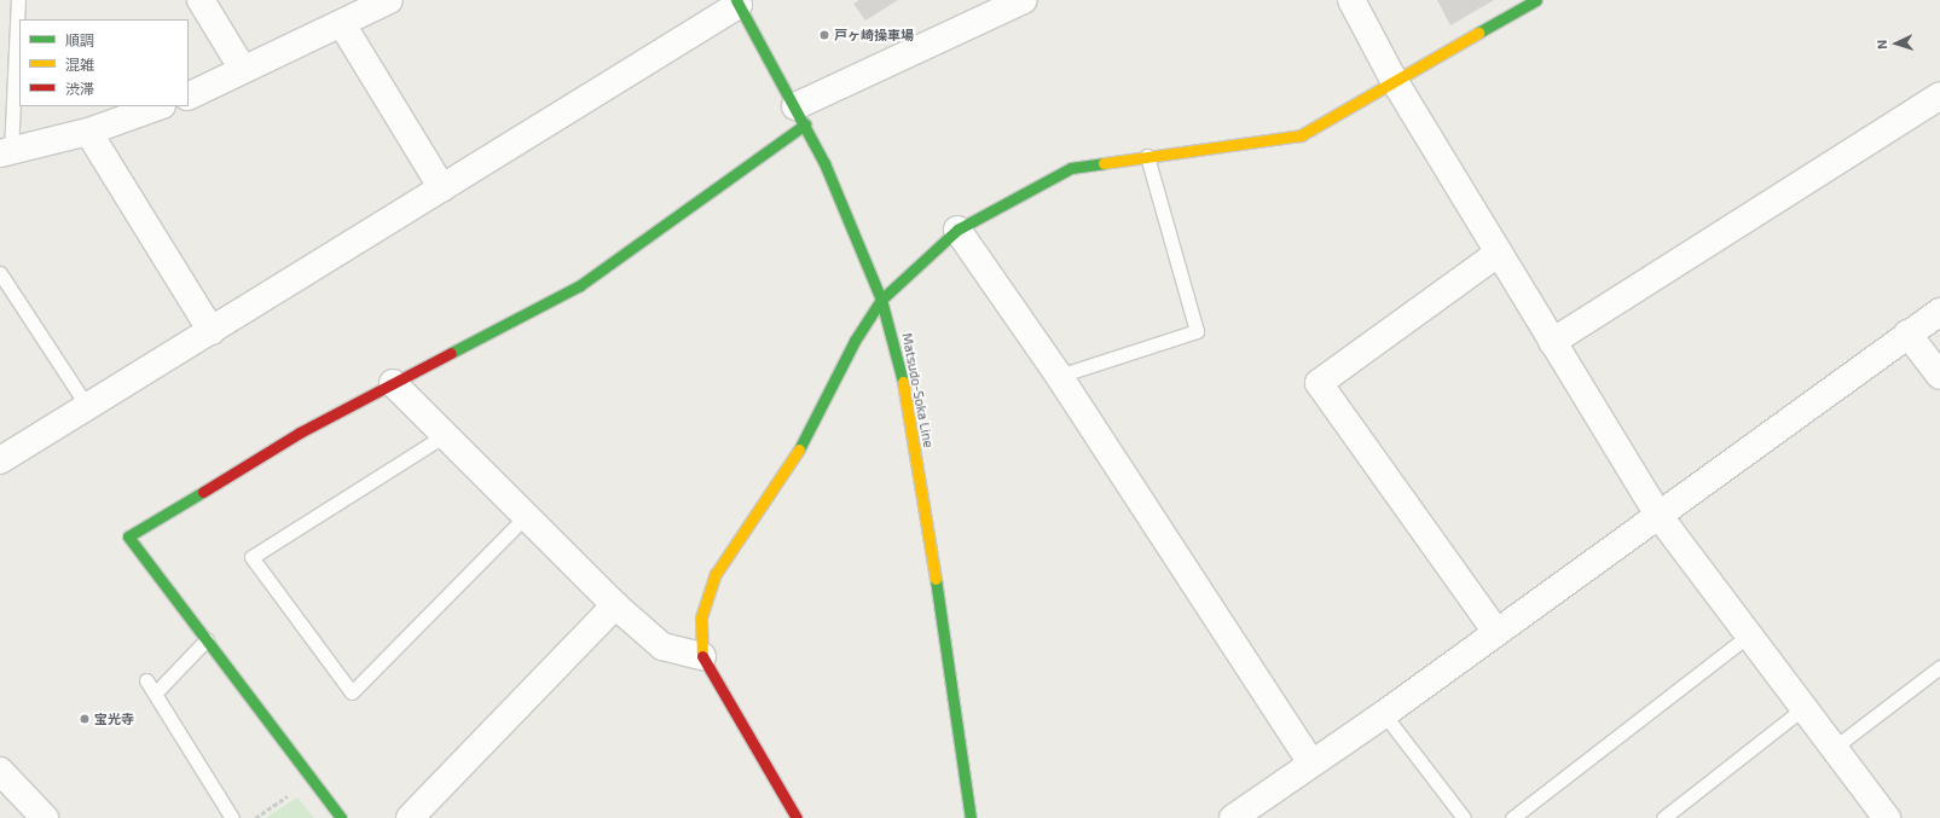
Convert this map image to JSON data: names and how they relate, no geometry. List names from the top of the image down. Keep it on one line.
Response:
{"streets":{"street":["Matsudo-Soka Line"]},"places":["戸ヶ崎操車場","宝光寺"],"legend":["順調","混雑","渋滞"],"north":"left"}
